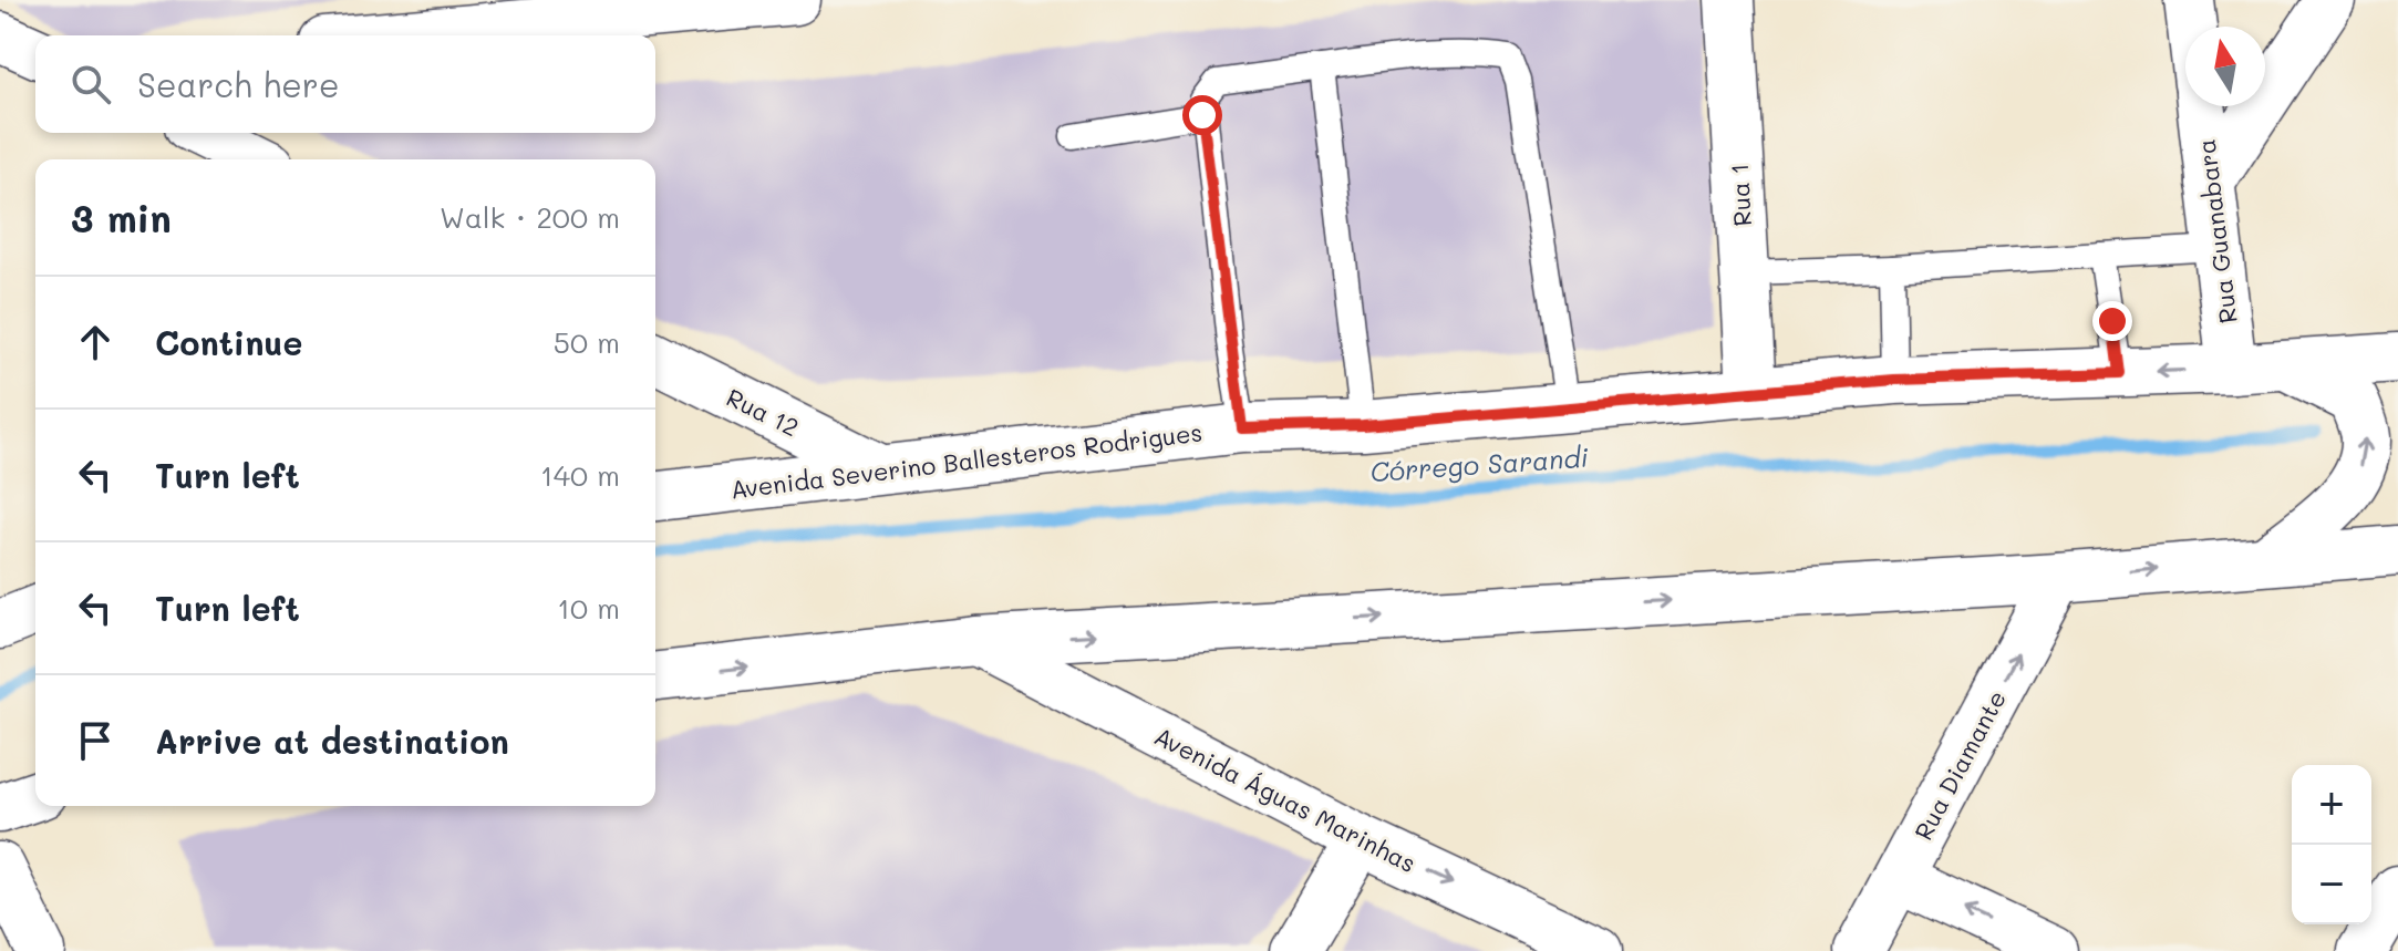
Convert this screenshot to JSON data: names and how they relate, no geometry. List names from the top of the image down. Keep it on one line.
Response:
{"streets":{"main road":["Rua 1","Rua Guanabara","Rua 12","Avenida Severino Ballesteros Rodrigues","Rua Diamante","Avenida Águas Marinhas"]},"crossings":[["Rua 1","Avenida Severino Ballesteros Rodrigues"],["Rua Guanabara","Avenida Severino Ballesteros Rodrigues"],["Rua 12","Avenida Severino Ballesteros Rodrigues"]],"one_way":["Rua Diamante","Avenida Águas Marinhas"],"water":["Córrego Sarandi"],"north":"top","page":{"search":"Search here","heading":["3 min","Walk · 200 m"],"list":[["Continue","50 m"],["Turn left","140 m"],["Turn left","10 m"],"Arrive at destination"],"map_buttons":["+","−"]}}
